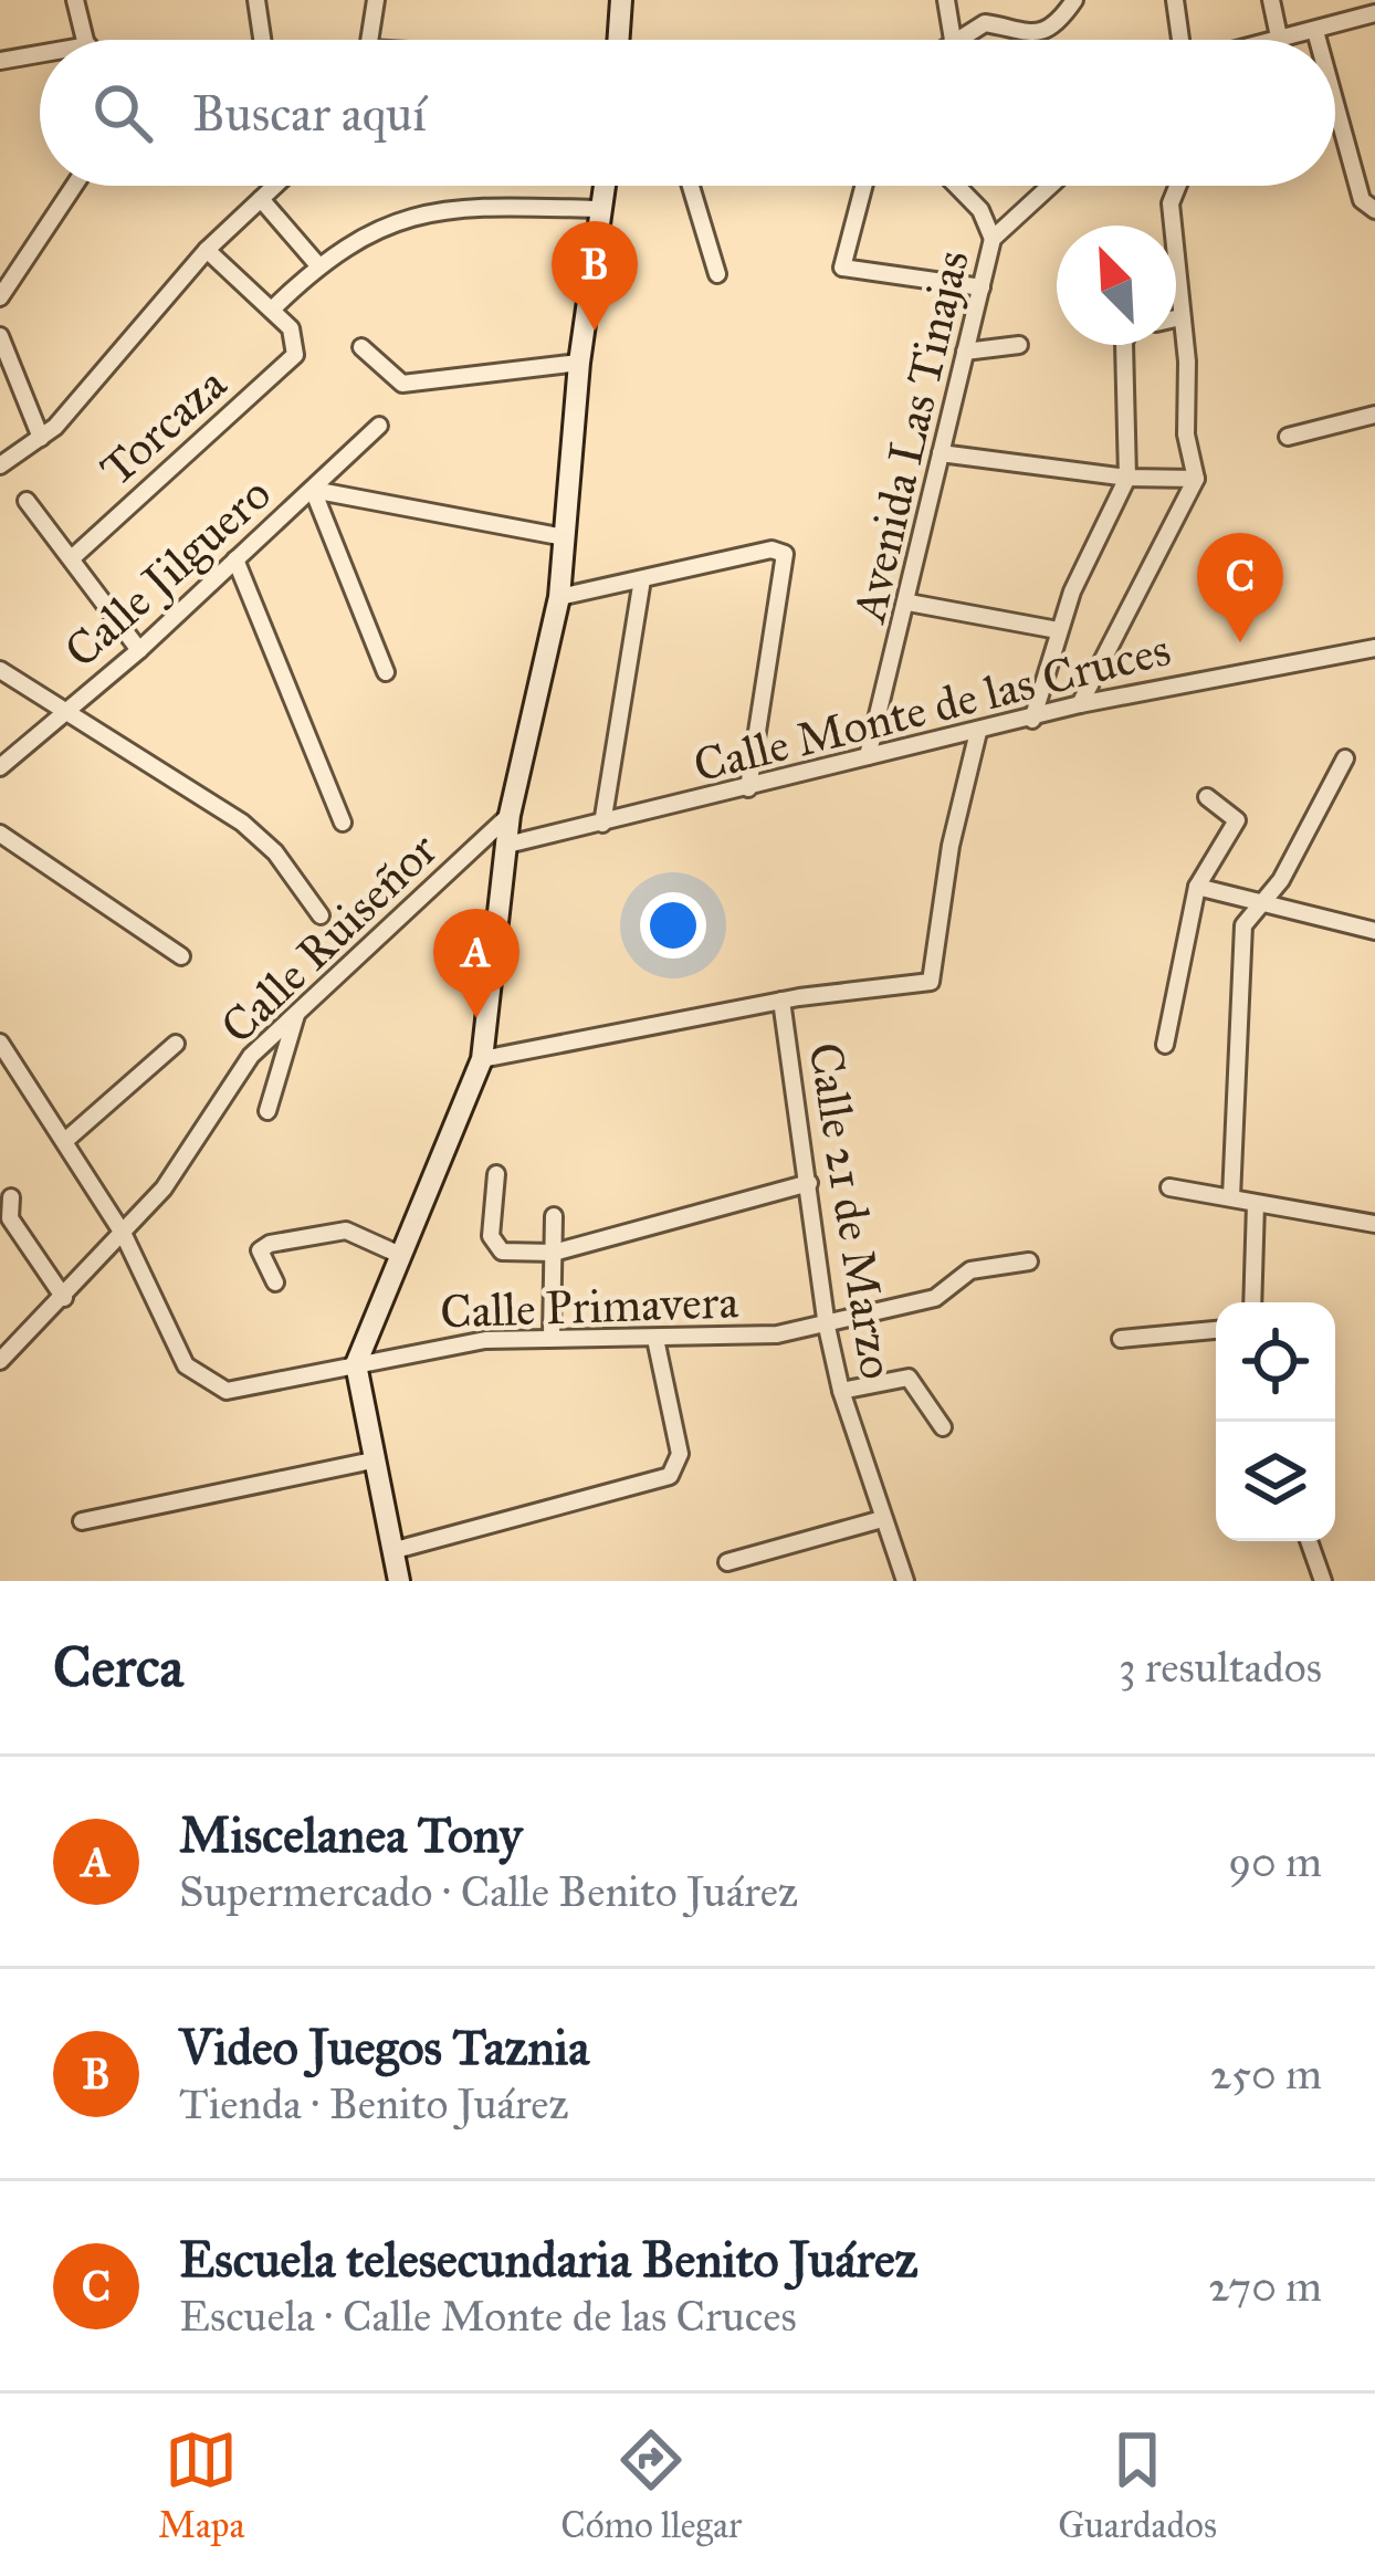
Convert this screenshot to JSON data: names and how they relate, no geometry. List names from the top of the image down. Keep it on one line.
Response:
{"streets":{"street":["Torcaza","Avenida Las Tinajas","Calle Jilguero","Calle Monte de las Cruces","Calle Ruiseñor","Calle 21 de Marzo","Calle Primavera"]},"crossings":[["Avenida Las Tinajas","Calle Monte de las Cruces"],["Calle Ruiseñor","Calle Primavera"],["Calle 21 de Marzo","Calle Primavera"]],"north":"top left","page":{"search":"Buscar aquí","pins":["B","C","A"],"heading":["Cerca","3 resultados"],"list":[{"mark":"A","name":"Miscelanea Tony","note":"Supermercado · Calle Benito Juárez","value":"90 m"},{"mark":"B","name":"Video Juegos Taznia","note":"Tienda · Benito Juárez","value":"250 m"},{"mark":"C","name":"Escuela telesecundaria Benito Juárez","note":"Escuela · Calle Monte de las Cruces","value":"270 m"}],"nav":["Mapa","Cómo llegar","Guardados"]}}
